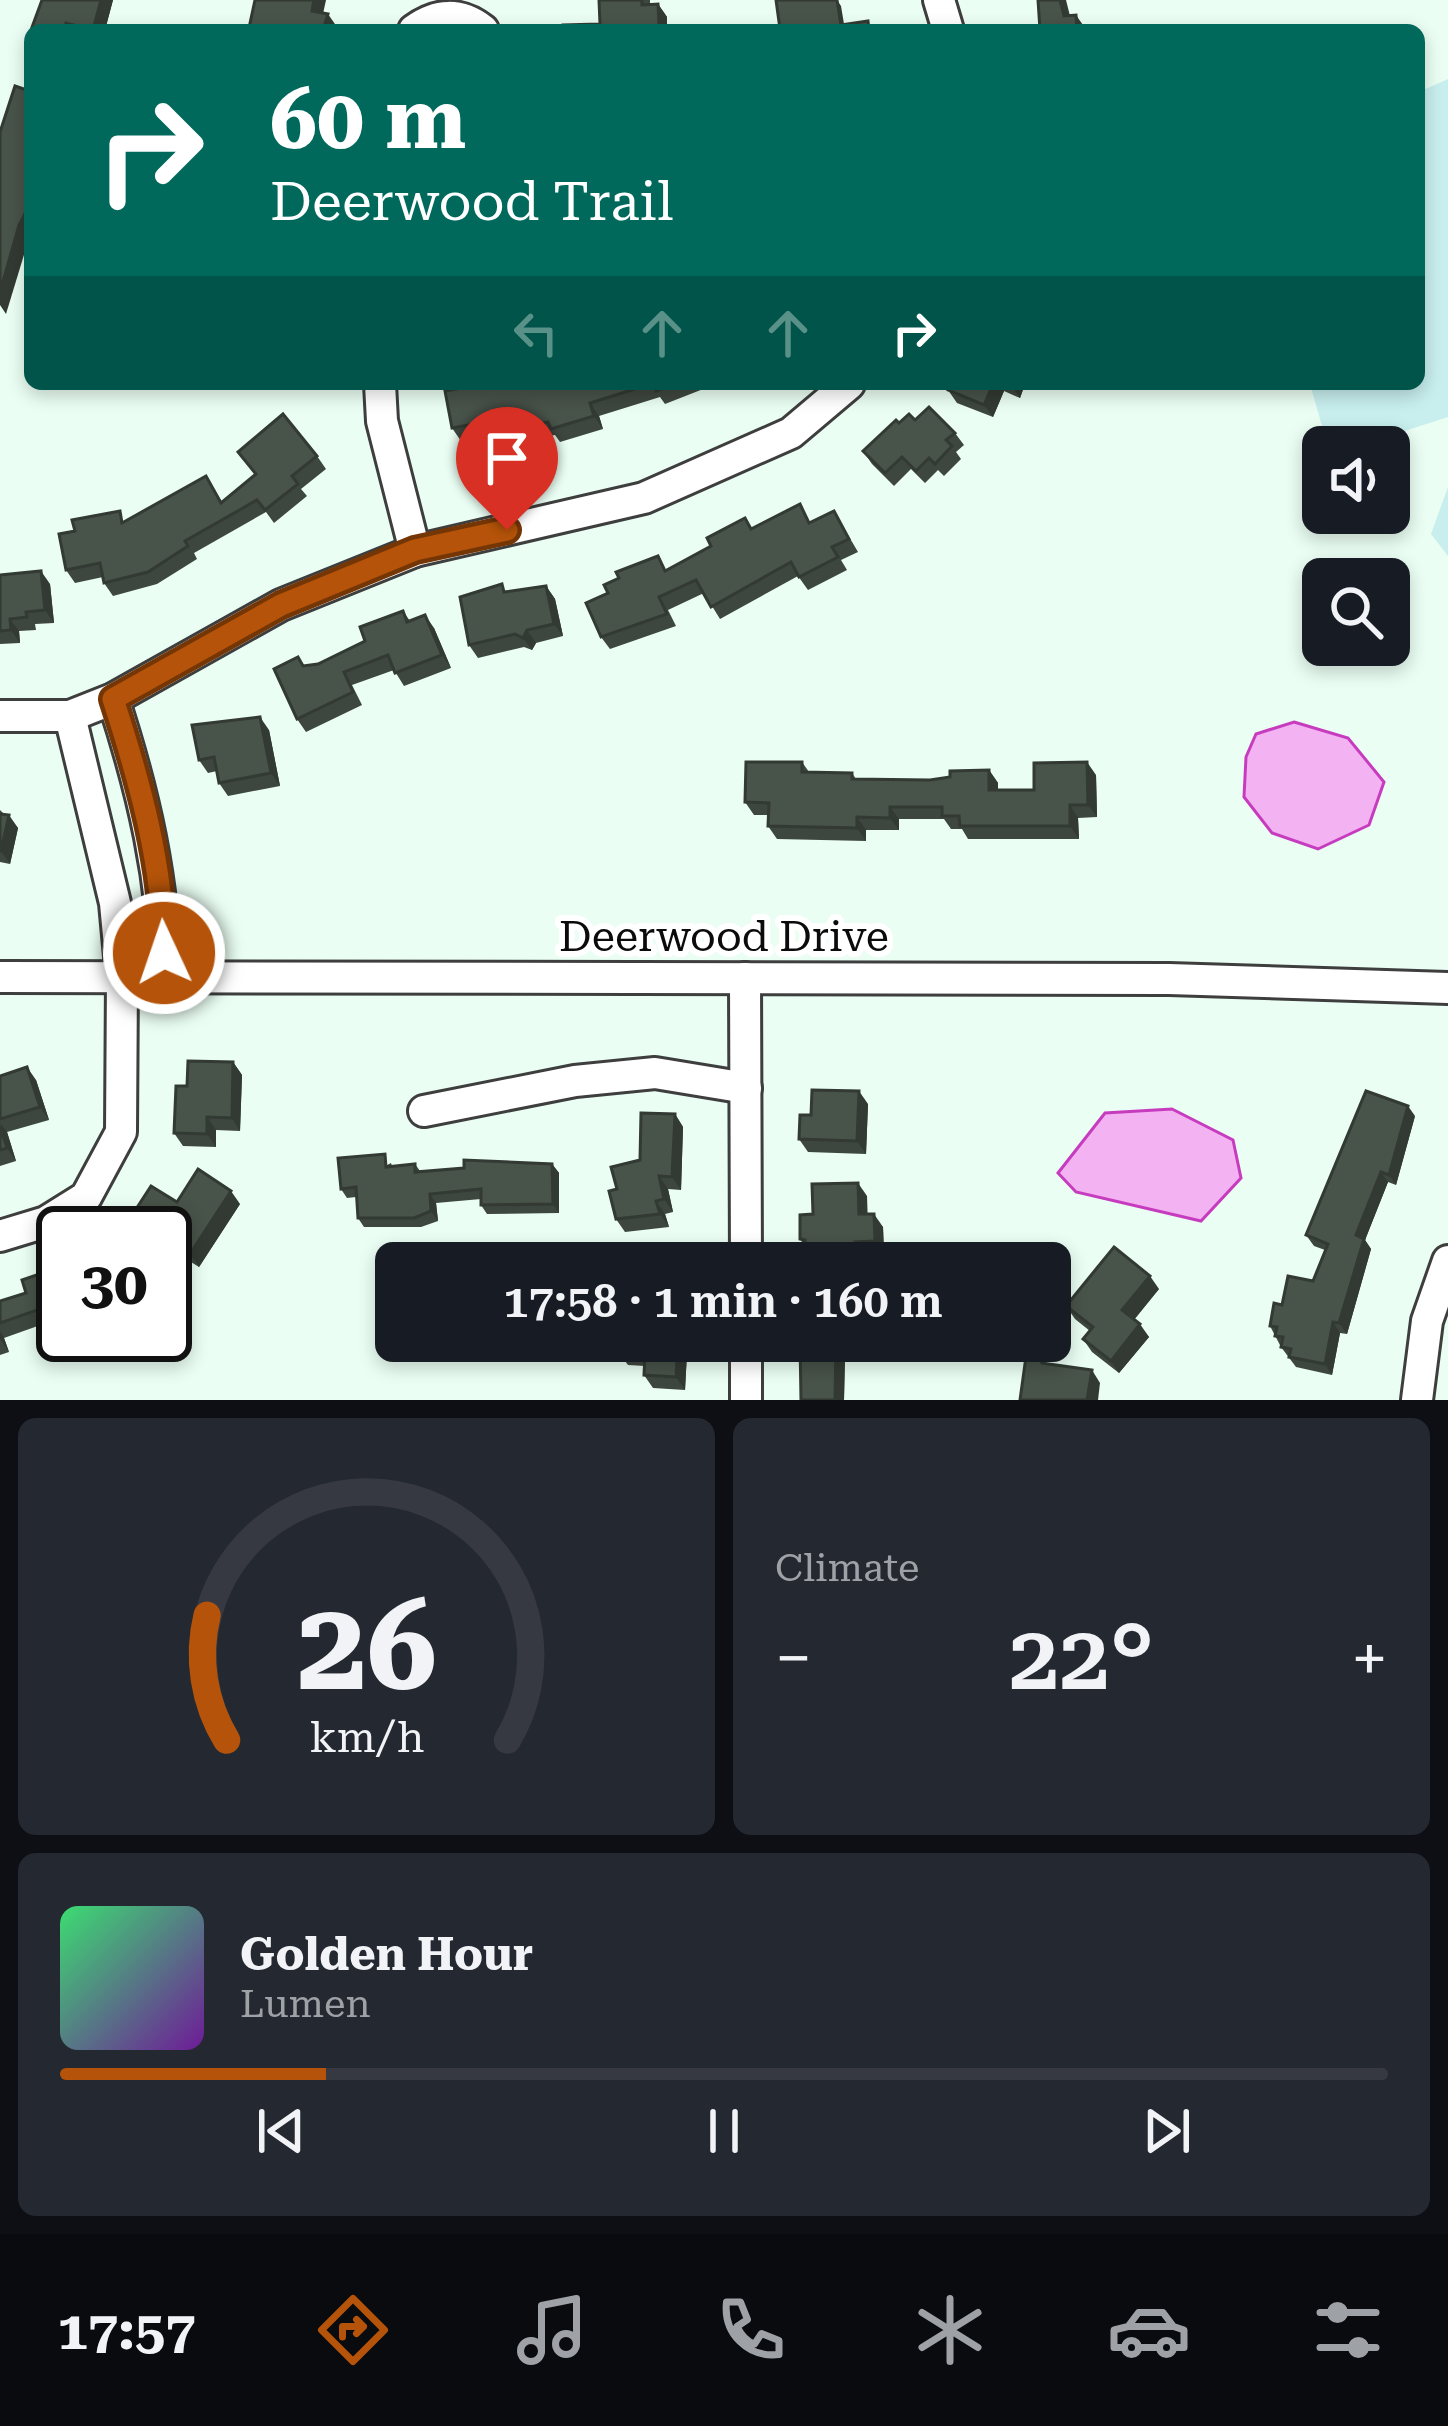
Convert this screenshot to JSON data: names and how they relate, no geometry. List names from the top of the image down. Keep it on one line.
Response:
{"streets":{"street":["Deerwood Drive"]},"page":{"turn":["60 m","Deerwood Trail"],"limit":"30","trip":"17:58 · 1 min · 160 m","tile":"Climate","heat":["−","22°","+"],"song":["Golden Hour","Lumen"],"tabs":"17:57","gauge":["26","km/h"]}}
